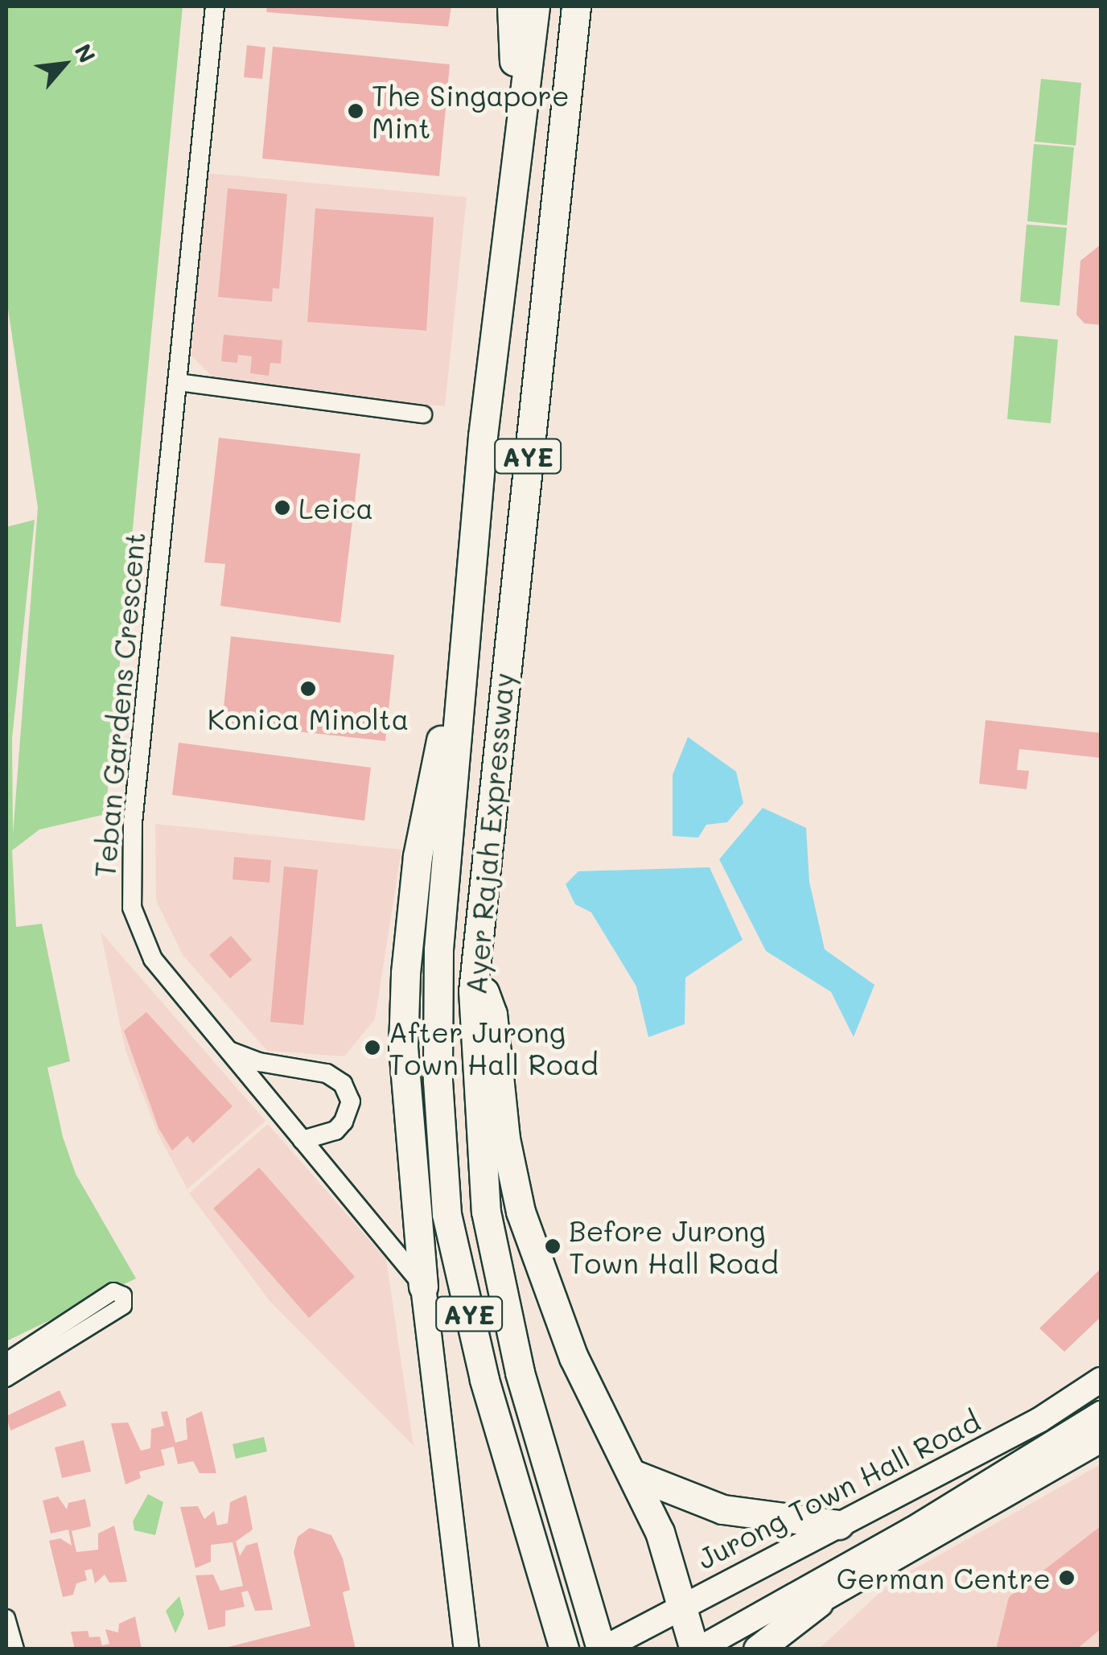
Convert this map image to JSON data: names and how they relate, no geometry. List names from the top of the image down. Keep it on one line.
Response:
{"streets":{"highway":["AYE","Ayer Rajah Expressway"],"main road":["Jurong Town Hall Road"],"street":["Teban Gardens Crescent"]},"crossings":[["Ayer Rajah Expressway","Jurong Town Hall Road"]],"places":["The Singapore Mint","Leica","Konica Minolta","After Jurong Town Hall Road","Before Jurong Town Hall Road","German Centre"],"north":"top right"}
